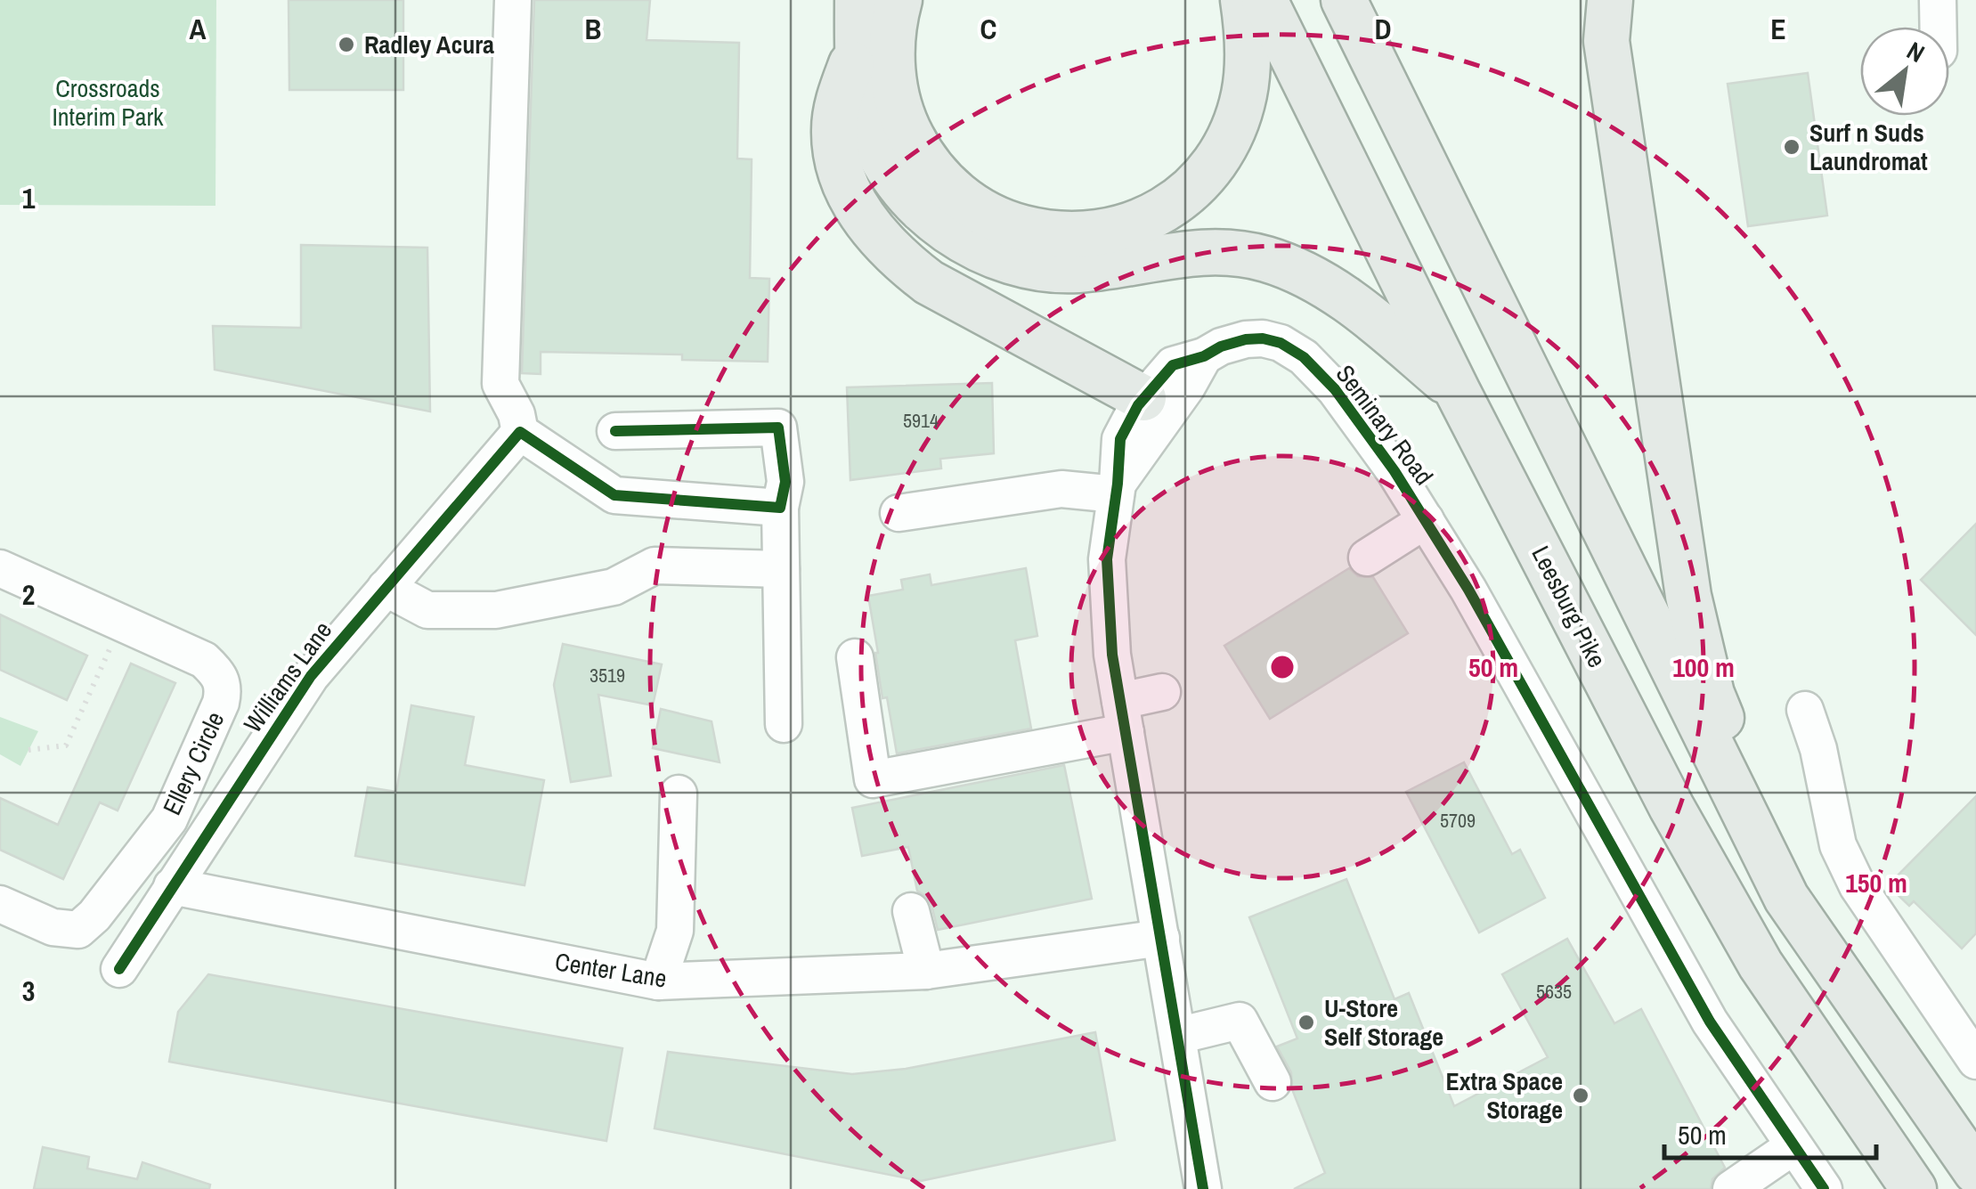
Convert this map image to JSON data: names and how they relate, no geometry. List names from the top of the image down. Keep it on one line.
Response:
{"streets":{"main road":["Leesburg Pike"],"street":["Seminary Road","Williams Lane","Ellery Circle","Center Lane"]},"crossings":[["Seminary Road","Center Lane"],["Williams Lane","Center Lane"]],"parks":["Crossroads Interim Park"],"places":["Radley Acura","Surf n Suds Laundromat","U-Store Self Storage","Extra Space Storage"],"house_numbers":["5914","3519","5709","5635"],"scale_bar":"50 m","north":"top right","grid":{"columns":["A","B","C","D","E"],"rows":["1","2","3"]},"rings":["50 m","100 m","150 m"]}
